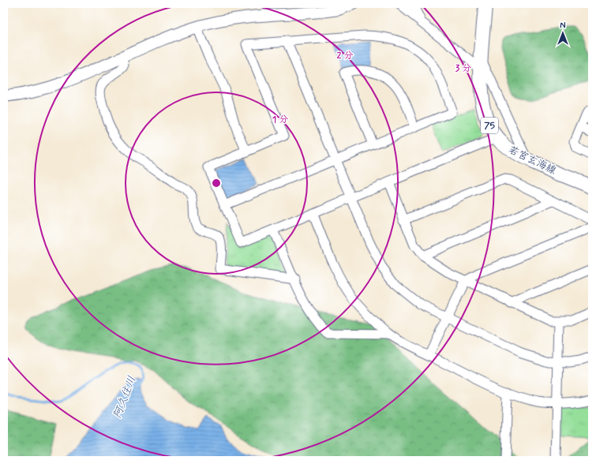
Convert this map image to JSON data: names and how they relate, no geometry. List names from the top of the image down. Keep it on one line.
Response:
{"streets":{"main road":["75","若宮玄海線"]},"water":["阿久住川"],"north":"top","rings":["2 分","3 分","1 分"]}
